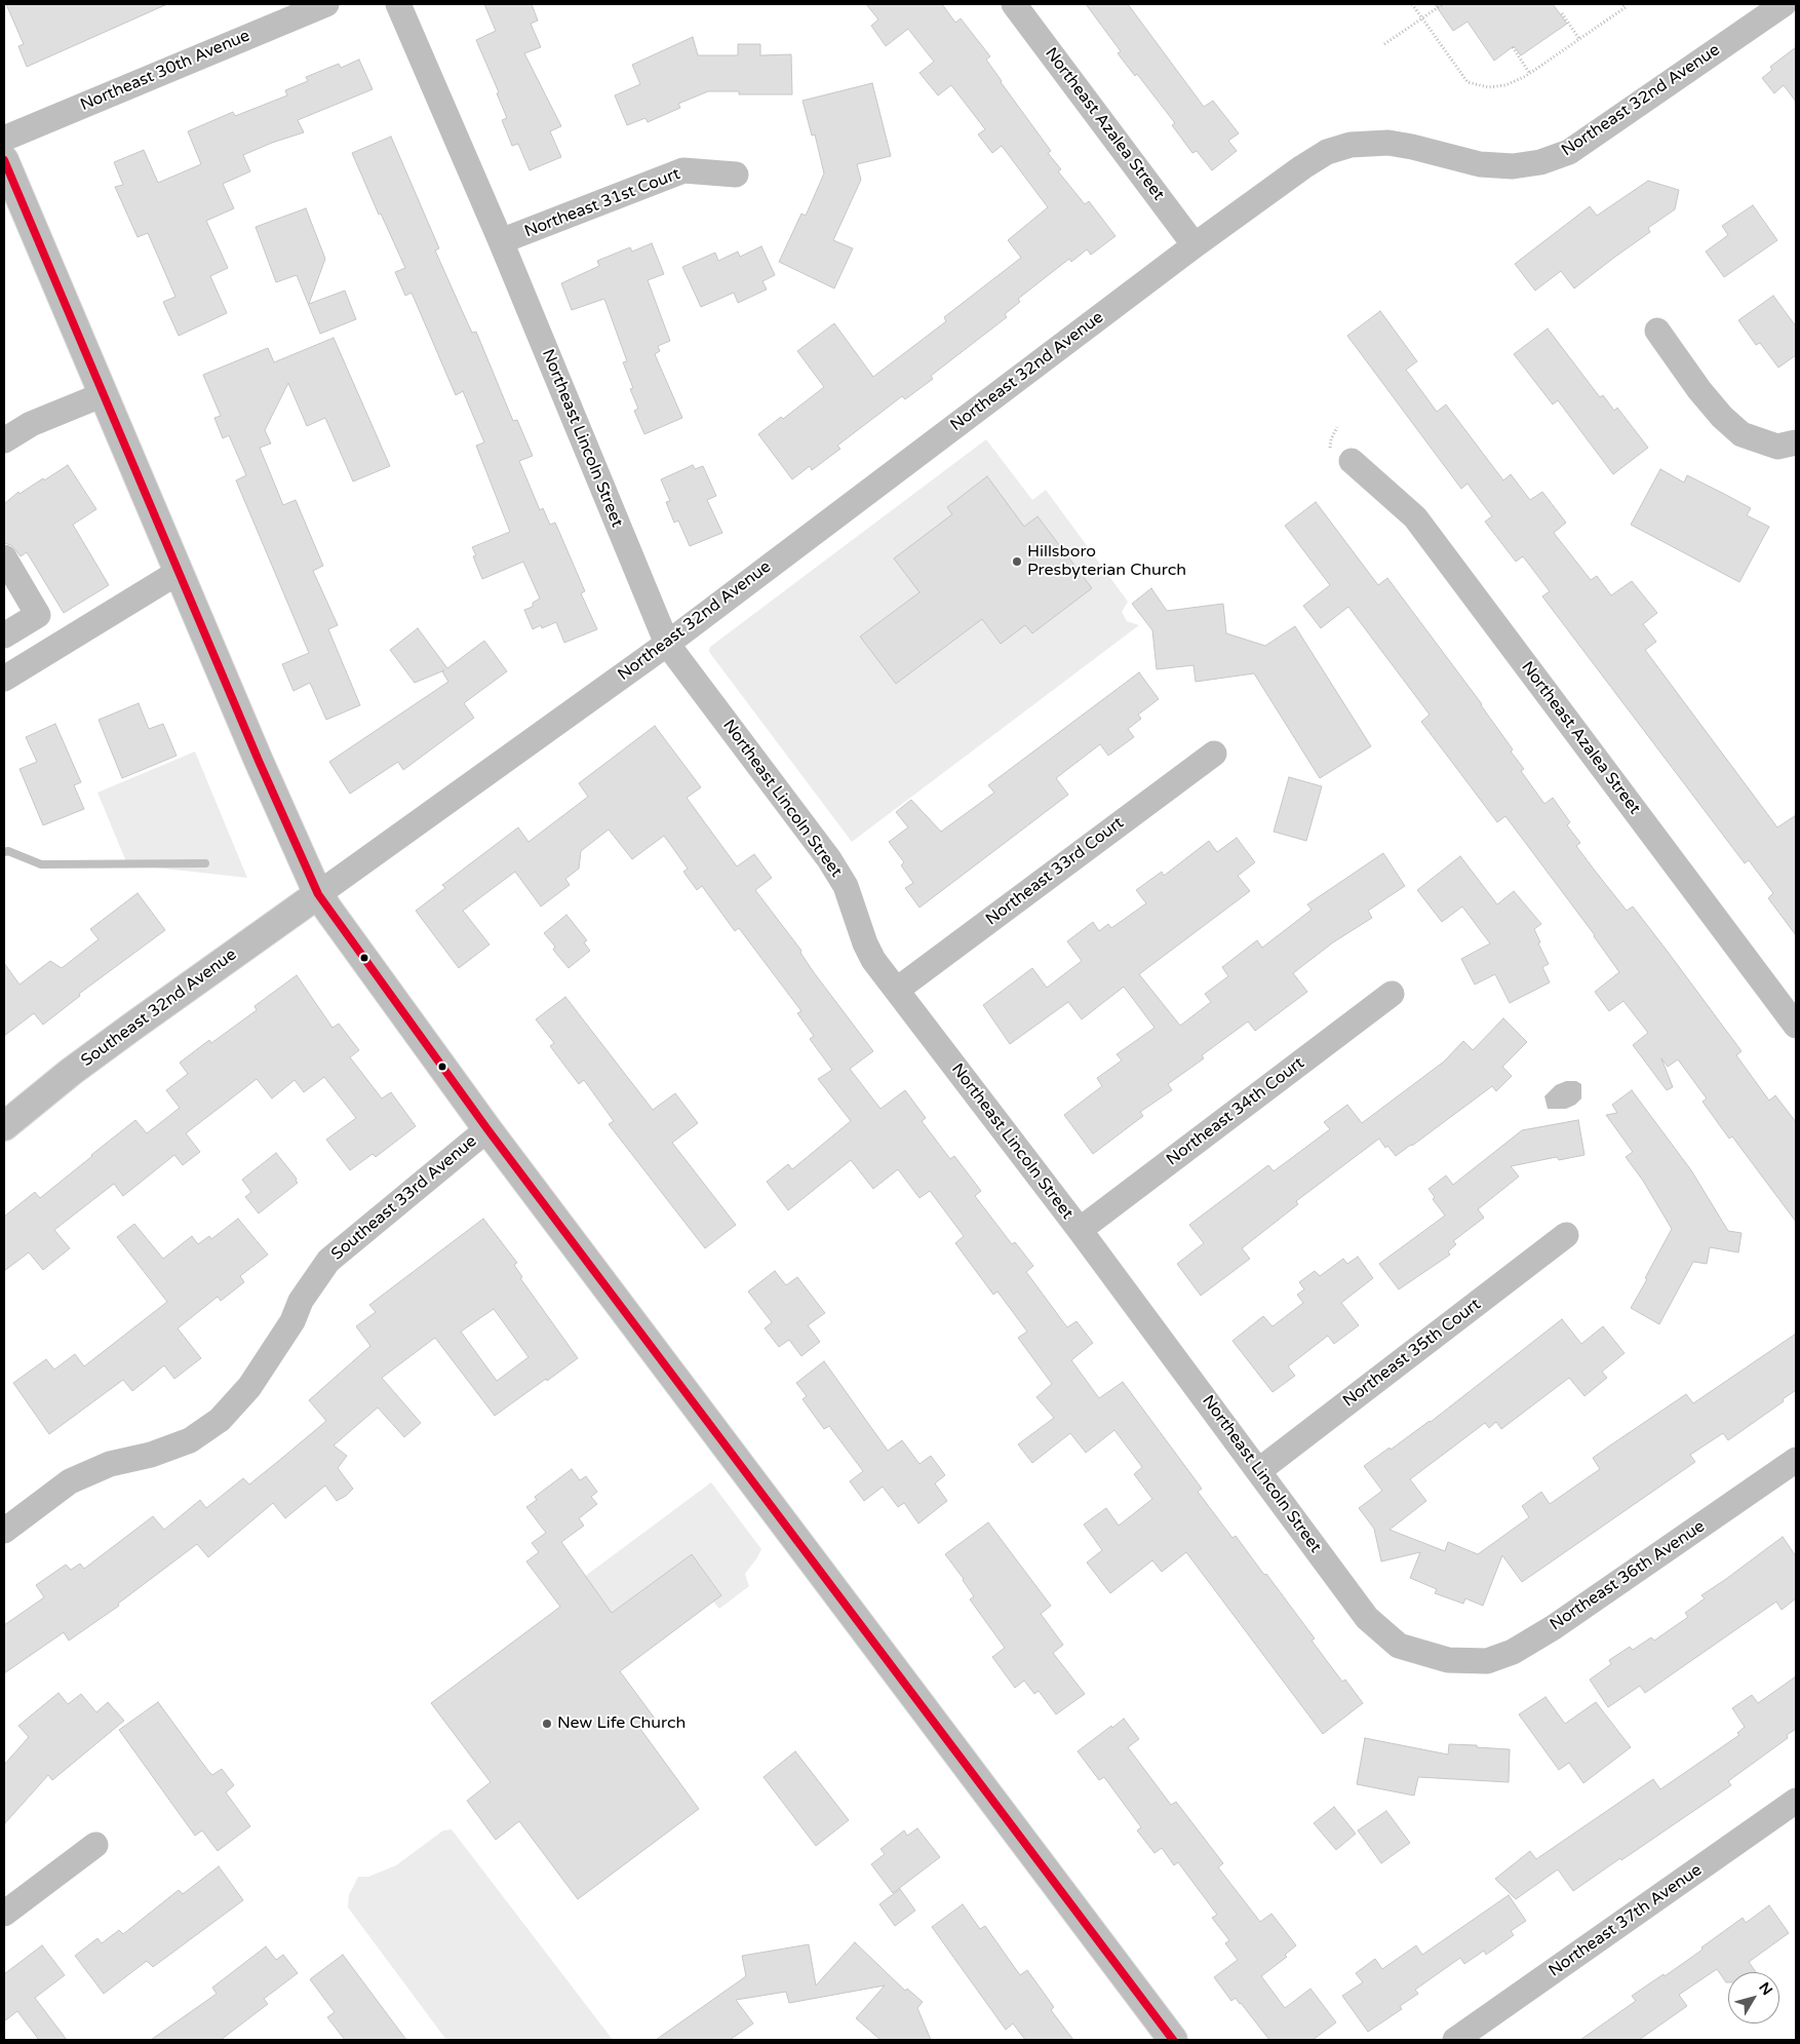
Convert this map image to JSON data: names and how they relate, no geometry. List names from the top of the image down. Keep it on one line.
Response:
{"streets":{"main road":["Southeast 32nd Avenue"],"street":["Northeast 30th Avenue","Northeast 32nd Avenue","Northeast Azalea Street","Northeast 31st Court","Northeast Lincoln Street","Northeast 33rd Court","Northeast 34th Court","Southeast 33rd Avenue","Northeast 35th Court","Northeast 36th Avenue","Northeast 37th Avenue"]},"crossings":[["Northeast 32nd Avenue","Northeast Azalea Street"],["Northeast 32nd Avenue","Northeast Lincoln Street"],["Northeast 32nd Avenue","Southeast 32nd Avenue"],["Northeast 31st Court","Northeast Lincoln Street"],["Northeast Lincoln Street","Northeast 33rd Court"],["Northeast Lincoln Street","Northeast 34th Court"],["Northeast Lincoln Street","Northeast 35th Court"],["Northeast Lincoln Street","Northeast 36th Avenue"]],"places":["Hillsboro Presbyterian Church","New Life Church"],"north":"top right"}
